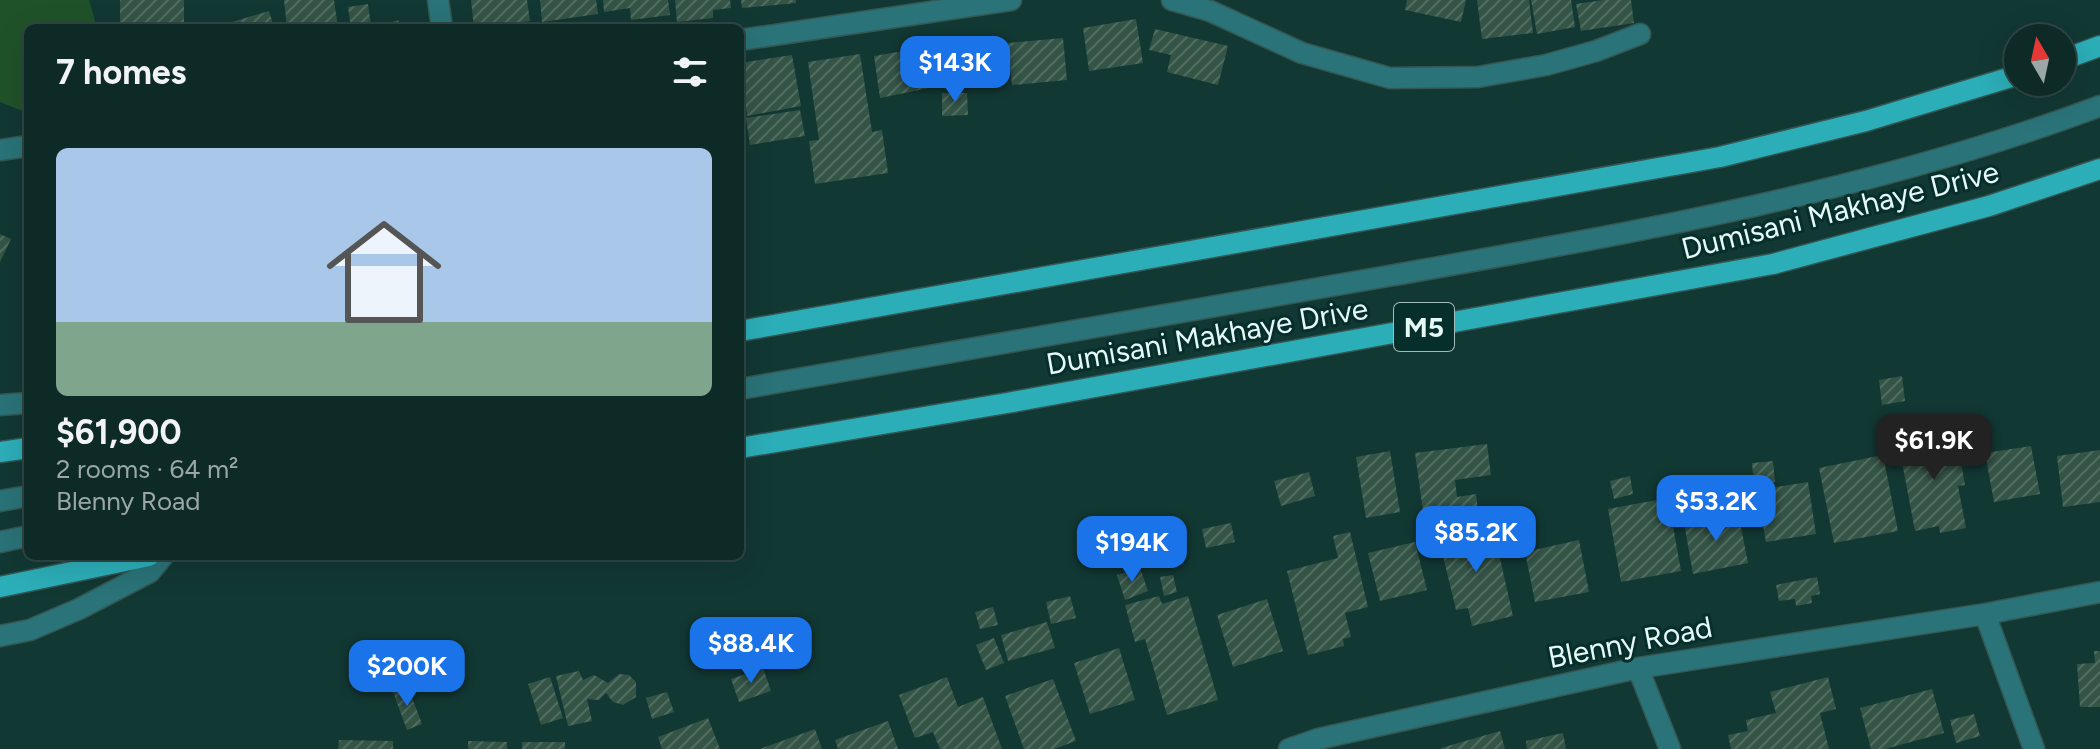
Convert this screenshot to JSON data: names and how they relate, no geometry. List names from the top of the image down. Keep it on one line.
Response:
{"streets":{"main road":["Dumisani Makhaye Drive","M5"],"street":["Blenny Road"]},"north":"top","page":{"heading":"7 homes","price":["$143K","$61.9K","$53.2K","$85.2K","$194K","$88.4K","$200K"],"list":[{"name":"$61,900","note":"2 rooms · 64 m² · Blenny Road"}]}}
